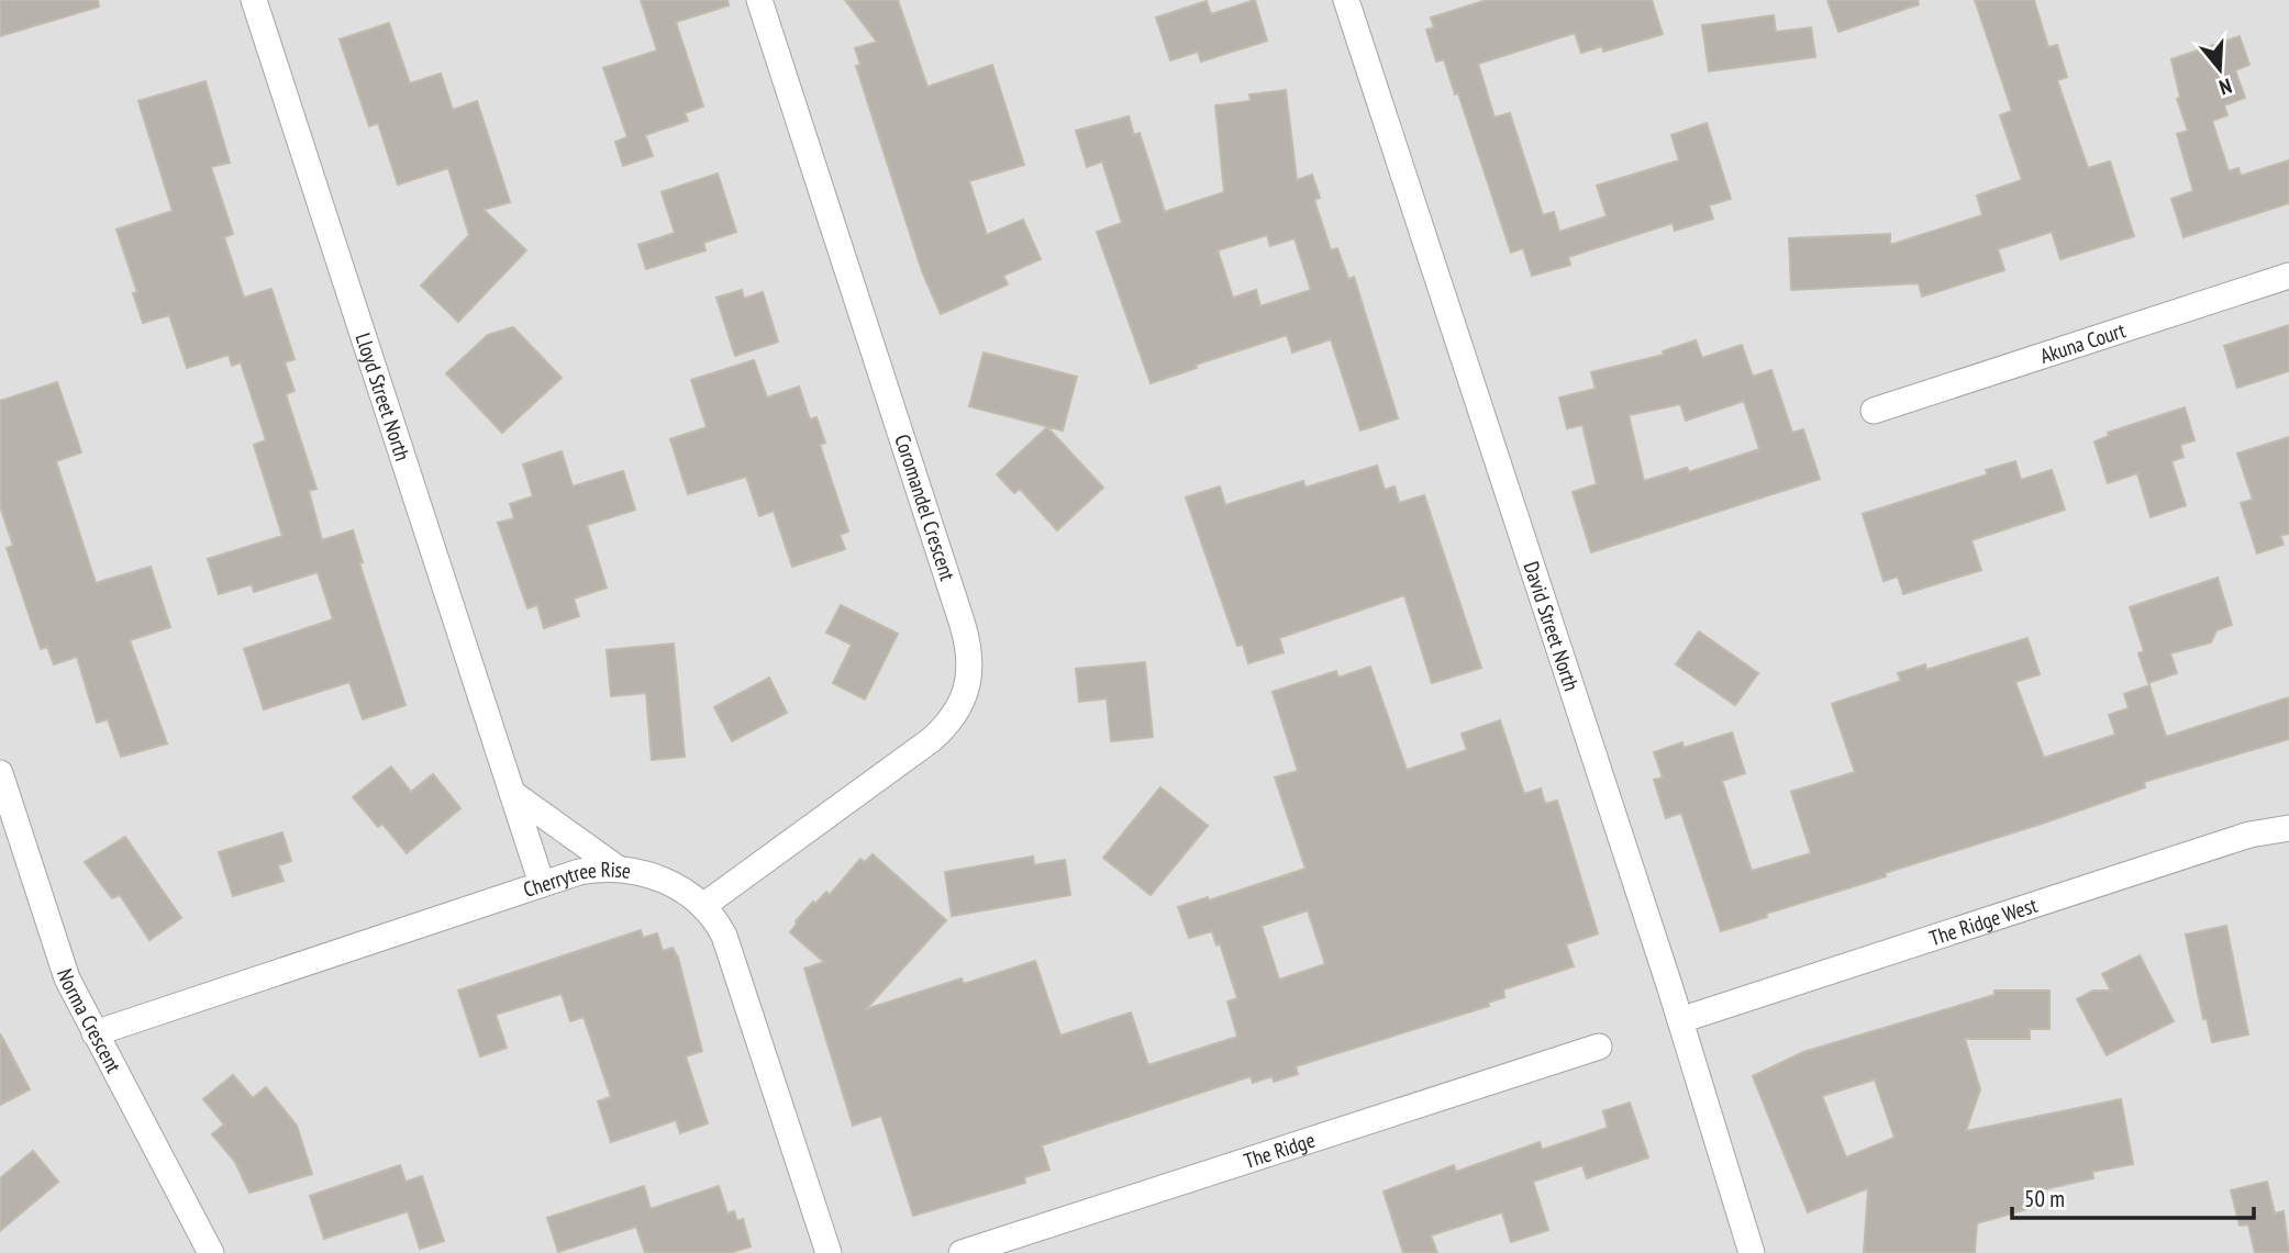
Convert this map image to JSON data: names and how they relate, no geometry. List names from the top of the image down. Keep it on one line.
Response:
{"streets":{"street":["Akuna Court","Lloyd Street North","Coromandel Crescent","David Street North","Cherrytree Rise","The Ridge West","Norma Crescent","The Ridge"]},"crossings":[["Lloyd Street North","Cherrytree Rise"],["Coromandel Crescent","Cherrytree Rise"],["David Street North","The Ridge West"],["Cherrytree Rise","Norma Crescent"]],"scale_bar":"50 m","north":"bottom"}
